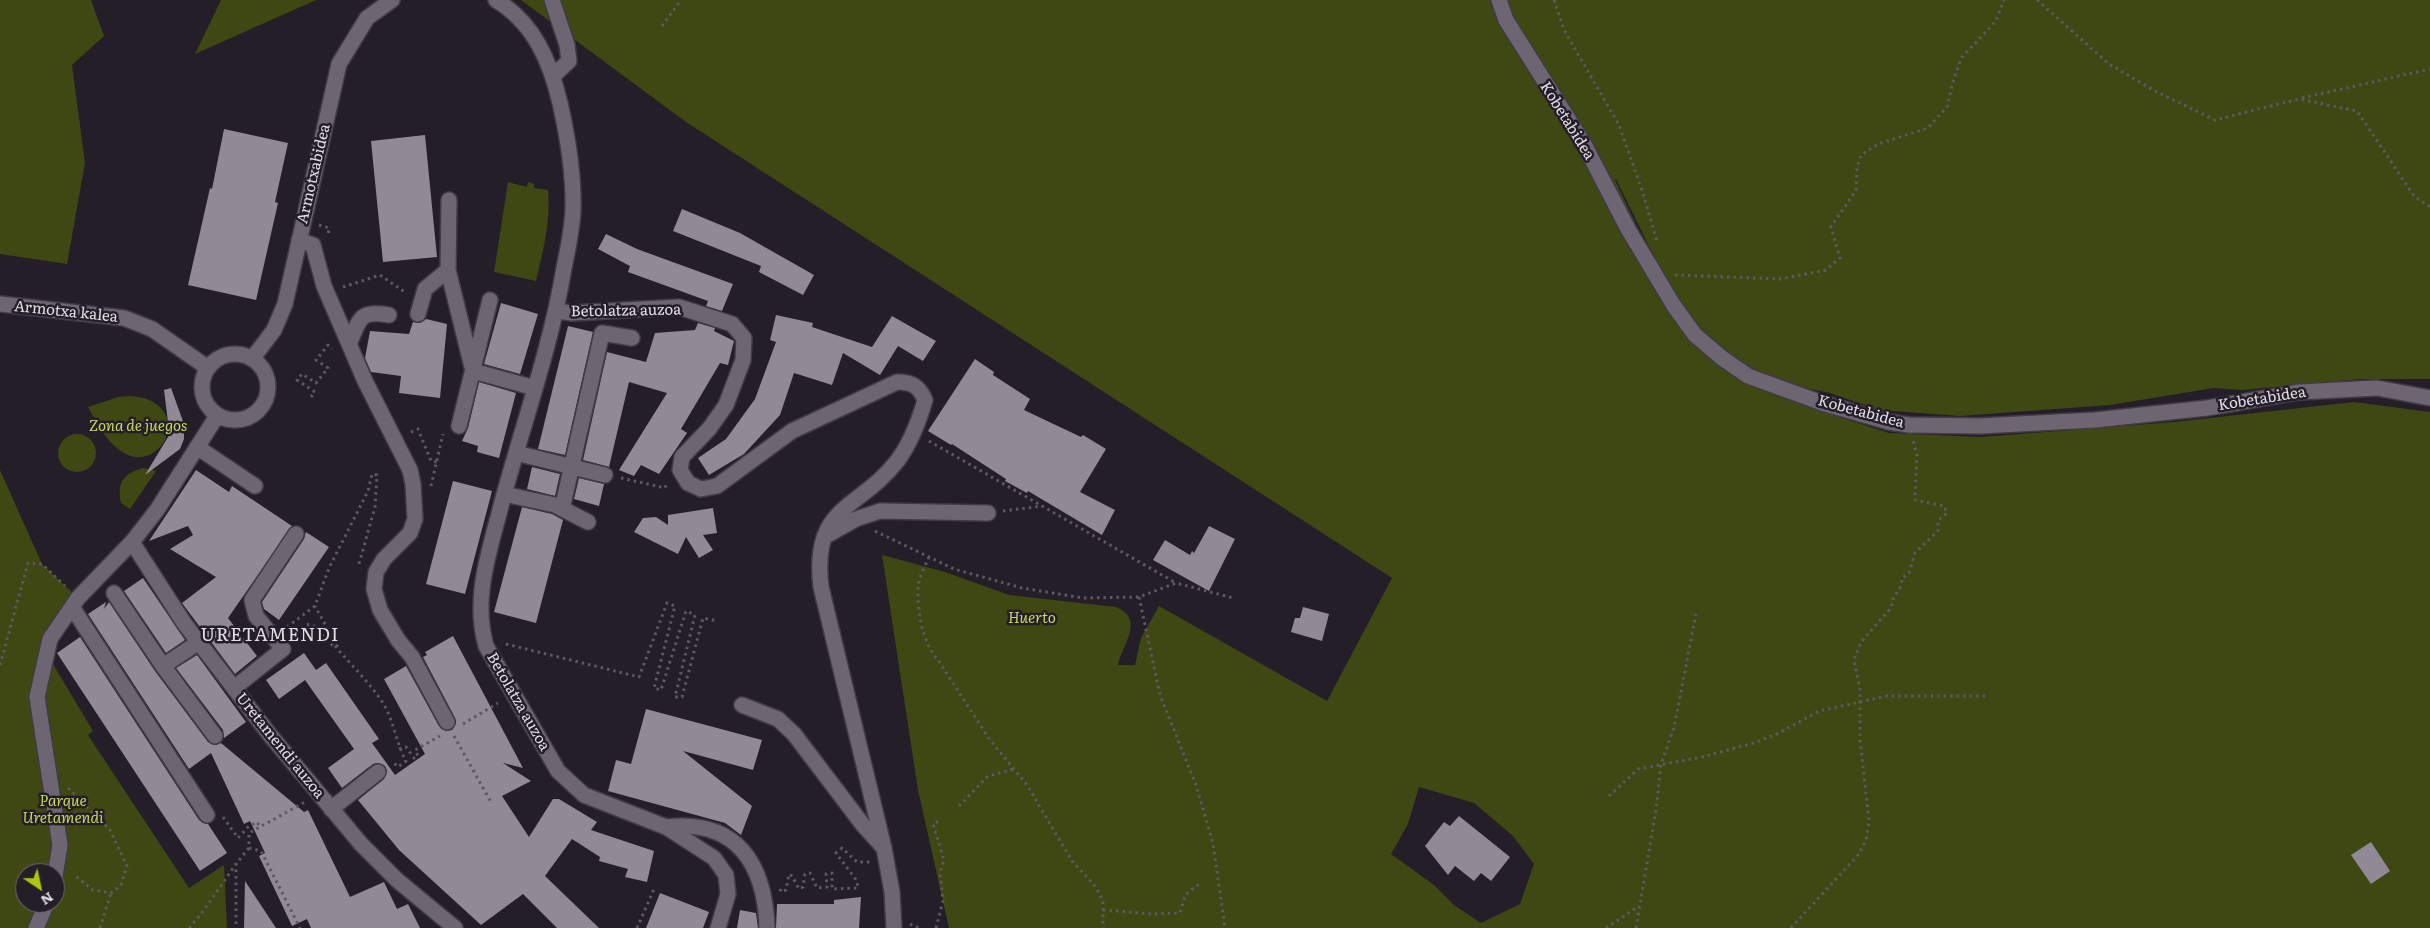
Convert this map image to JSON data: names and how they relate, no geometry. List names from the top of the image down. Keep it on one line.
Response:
{"streets":{"street":["Kobetabidea","Armotxabidea","Betolatza auzoa","Armotxa kalea","Uretamendi auzoa"]},"crossings":[["Armotxabidea","Armotxa kalea"]],"districts":["URETAMENDI"],"parks":["Zona de juegos","Huerto","Parque Uretamendi"],"north":"bottom right"}
